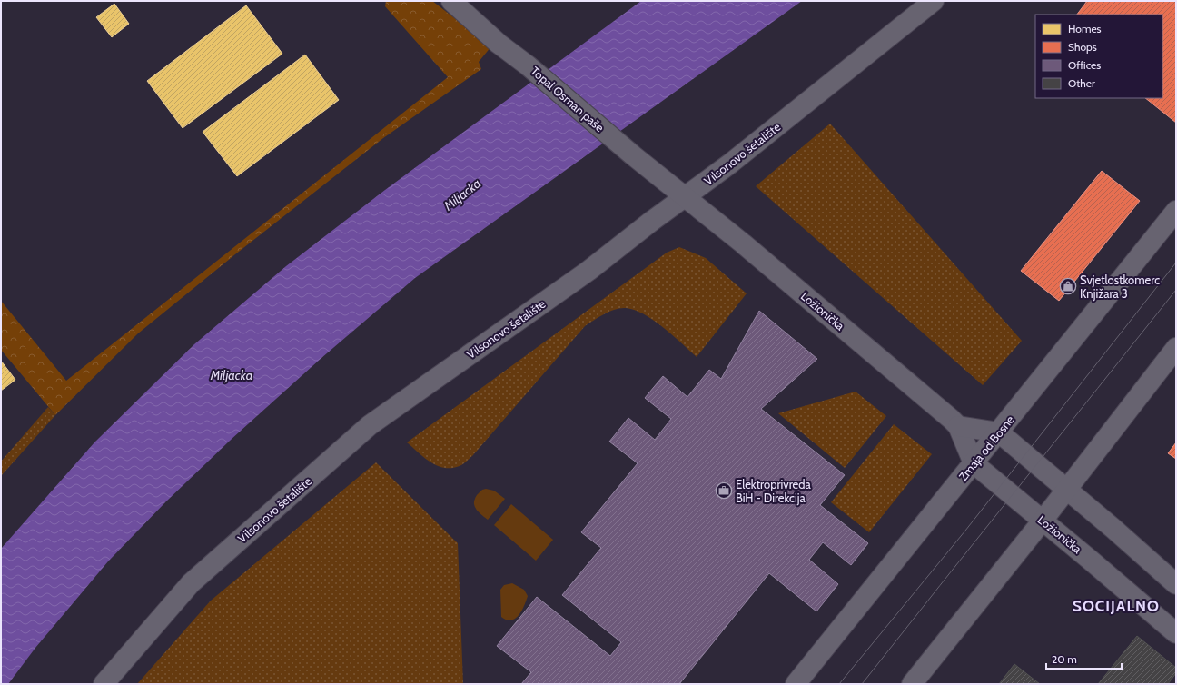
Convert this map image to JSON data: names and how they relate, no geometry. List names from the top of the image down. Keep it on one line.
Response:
{"streets":{"street":["Topal Osman paše","Vilsonovo šetalište","Ložionička","Zmaja od Bosne"]},"crossings":[["Topal Osman paše","Vilsonovo šetalište"],["Topal Osman paše","Ložionička"],["Vilsonovo šetalište","Ložionička"],["Ložionička","Zmaja od Bosne"]],"districts":["SOCIJALNO"],"water":["Miljacka"],"places":{"shop":["Svjetlostkomerc Knjižara 3"],"office":["Elektroprivreda BiH - Direkcija"]},"legend":["Homes","Shops","Offices","Other"],"scale_bar":"20 m"}
